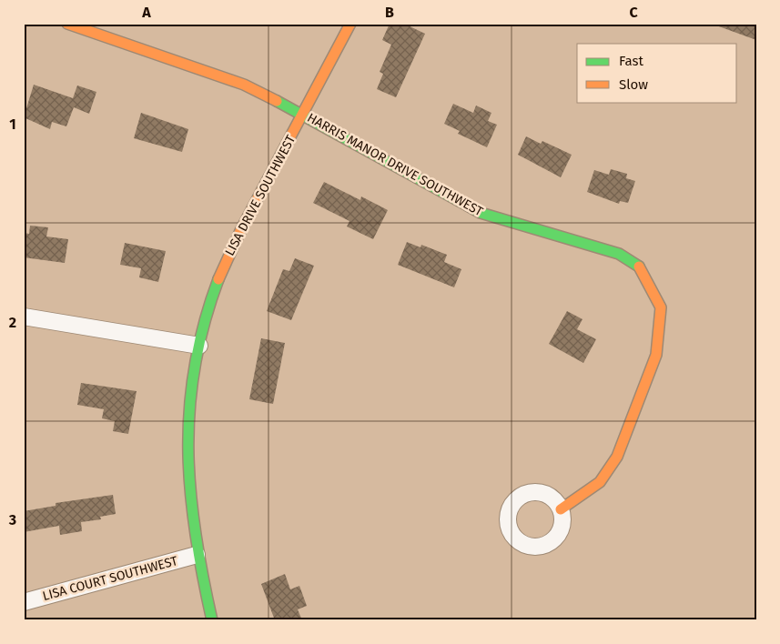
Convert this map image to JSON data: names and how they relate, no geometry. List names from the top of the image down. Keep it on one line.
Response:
{"streets":{"street":["HARRIS MANOR DRIVE SOUTHWEST","LISA DRIVE SOUTHWEST","LISA COURT SOUTHWEST"]},"crossings":[["HARRIS MANOR DRIVE SOUTHWEST","LISA DRIVE SOUTHWEST"],["LISA DRIVE SOUTHWEST","LISA COURT SOUTHWEST"]],"legend":["Fast","Slow"],"grid":{"columns":["A","B","C"],"rows":["1","2","3"]}}
